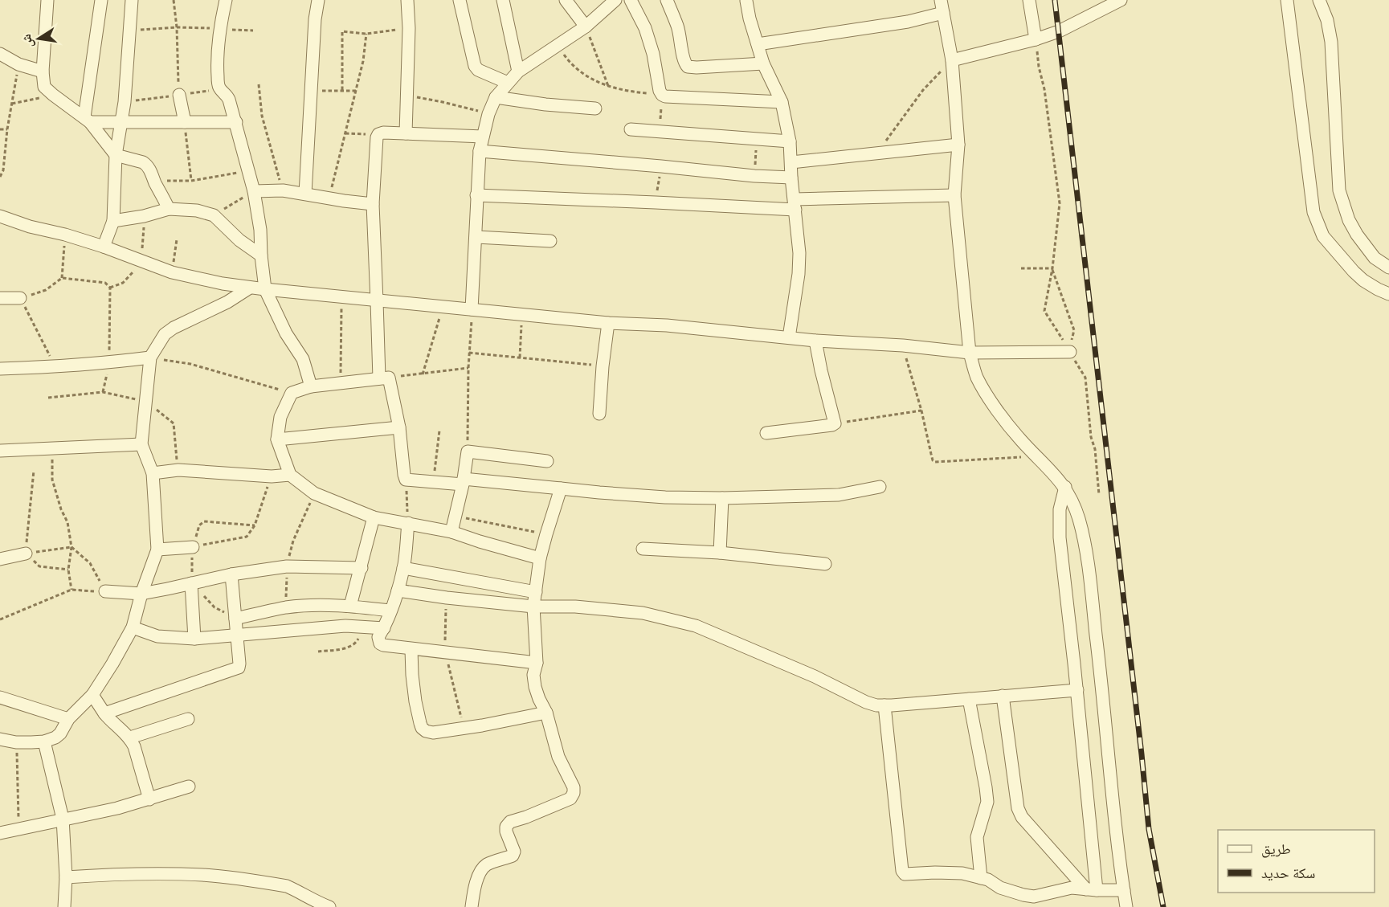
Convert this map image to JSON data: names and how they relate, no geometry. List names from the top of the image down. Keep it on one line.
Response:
{"legend":["طريق","سكة حديد"],"north":"left"}
